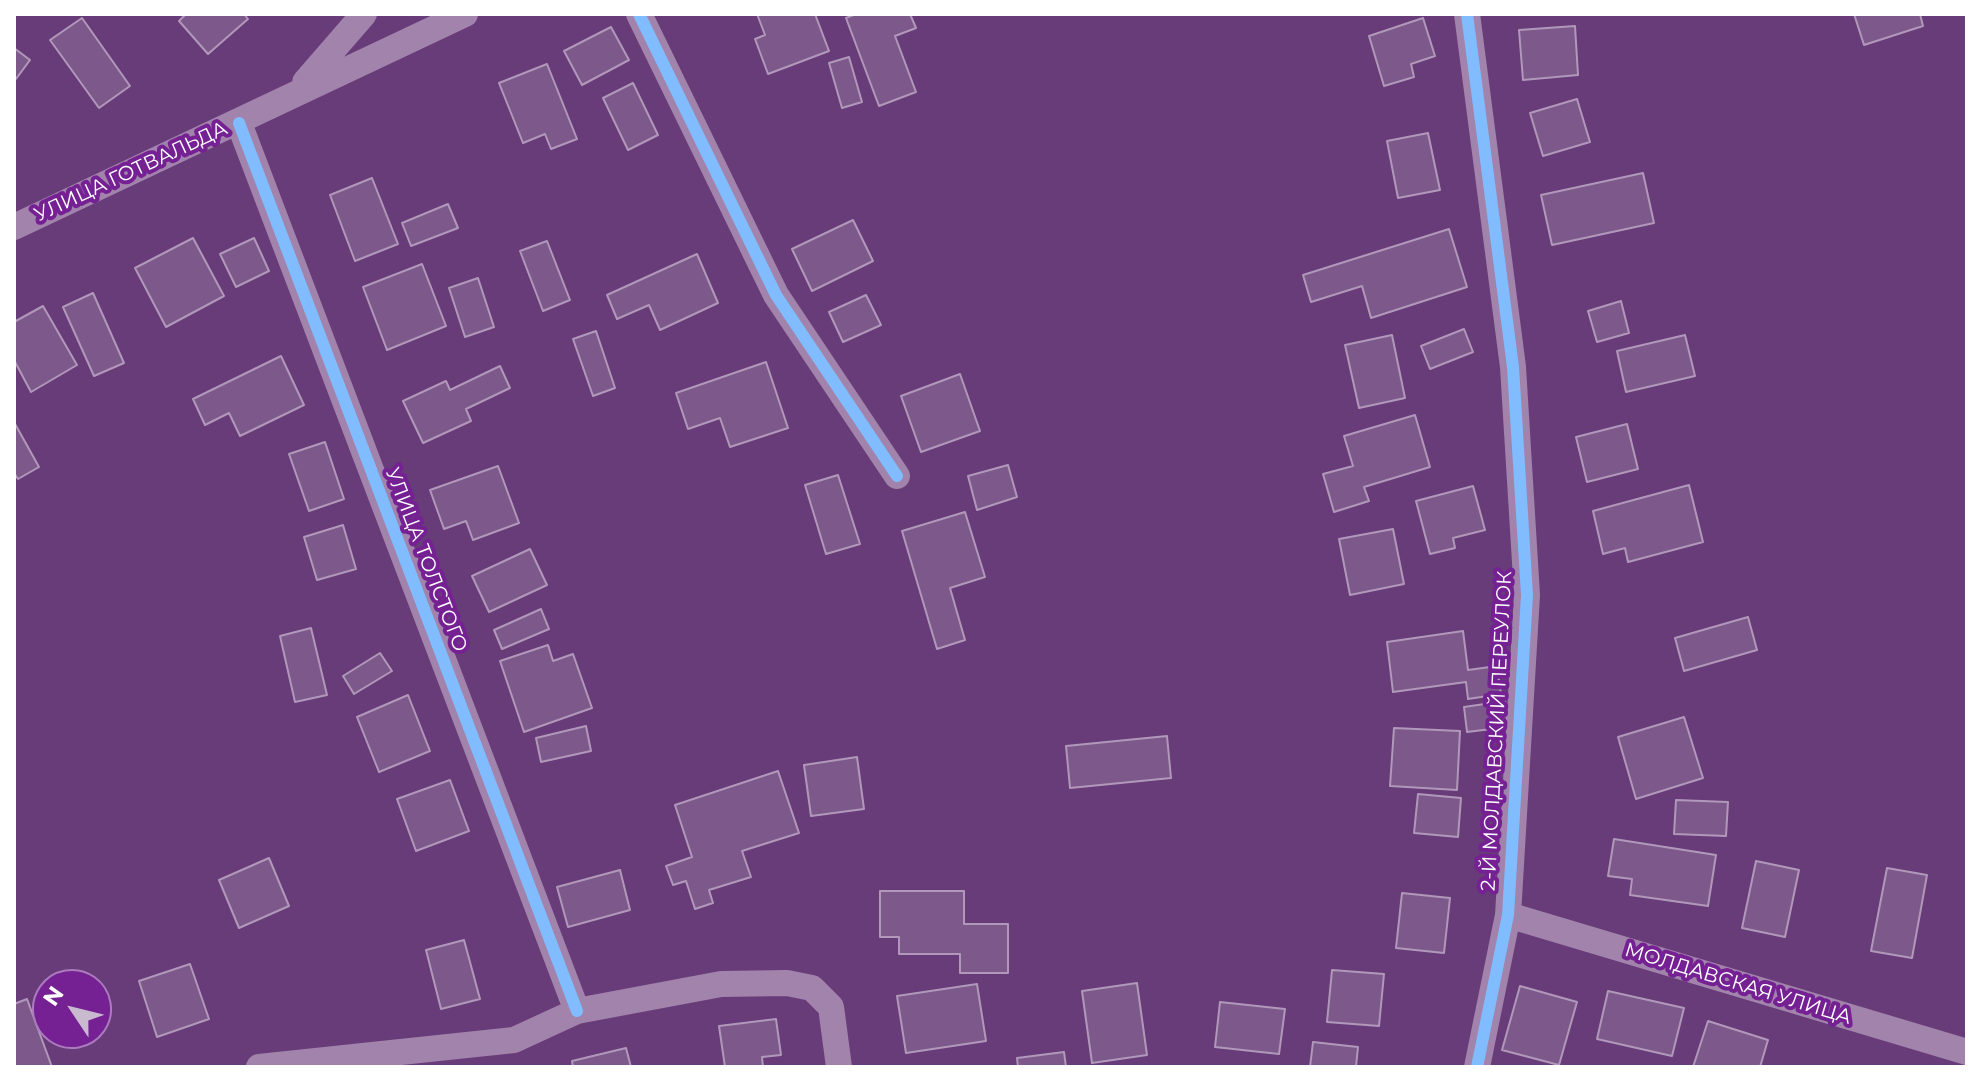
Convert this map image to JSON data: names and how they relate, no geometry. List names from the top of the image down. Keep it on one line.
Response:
{"streets":{"street":["УЛИЦА ГОТВАЛЬДА","УЛИЦА ТОЛСТОГО","2-Й МОЛДАВСКИЙ ПЕРЕУЛОК","МОЛДАВСКАЯ УЛИЦА"]},"crossings":[["УЛИЦА ГОТВАЛЬДА","УЛИЦА ТОЛСТОГО"],["2-Й МОЛДАВСКИЙ ПЕРЕУЛОК","МОЛДАВСКАЯ УЛИЦА"]],"north":"top left"}
